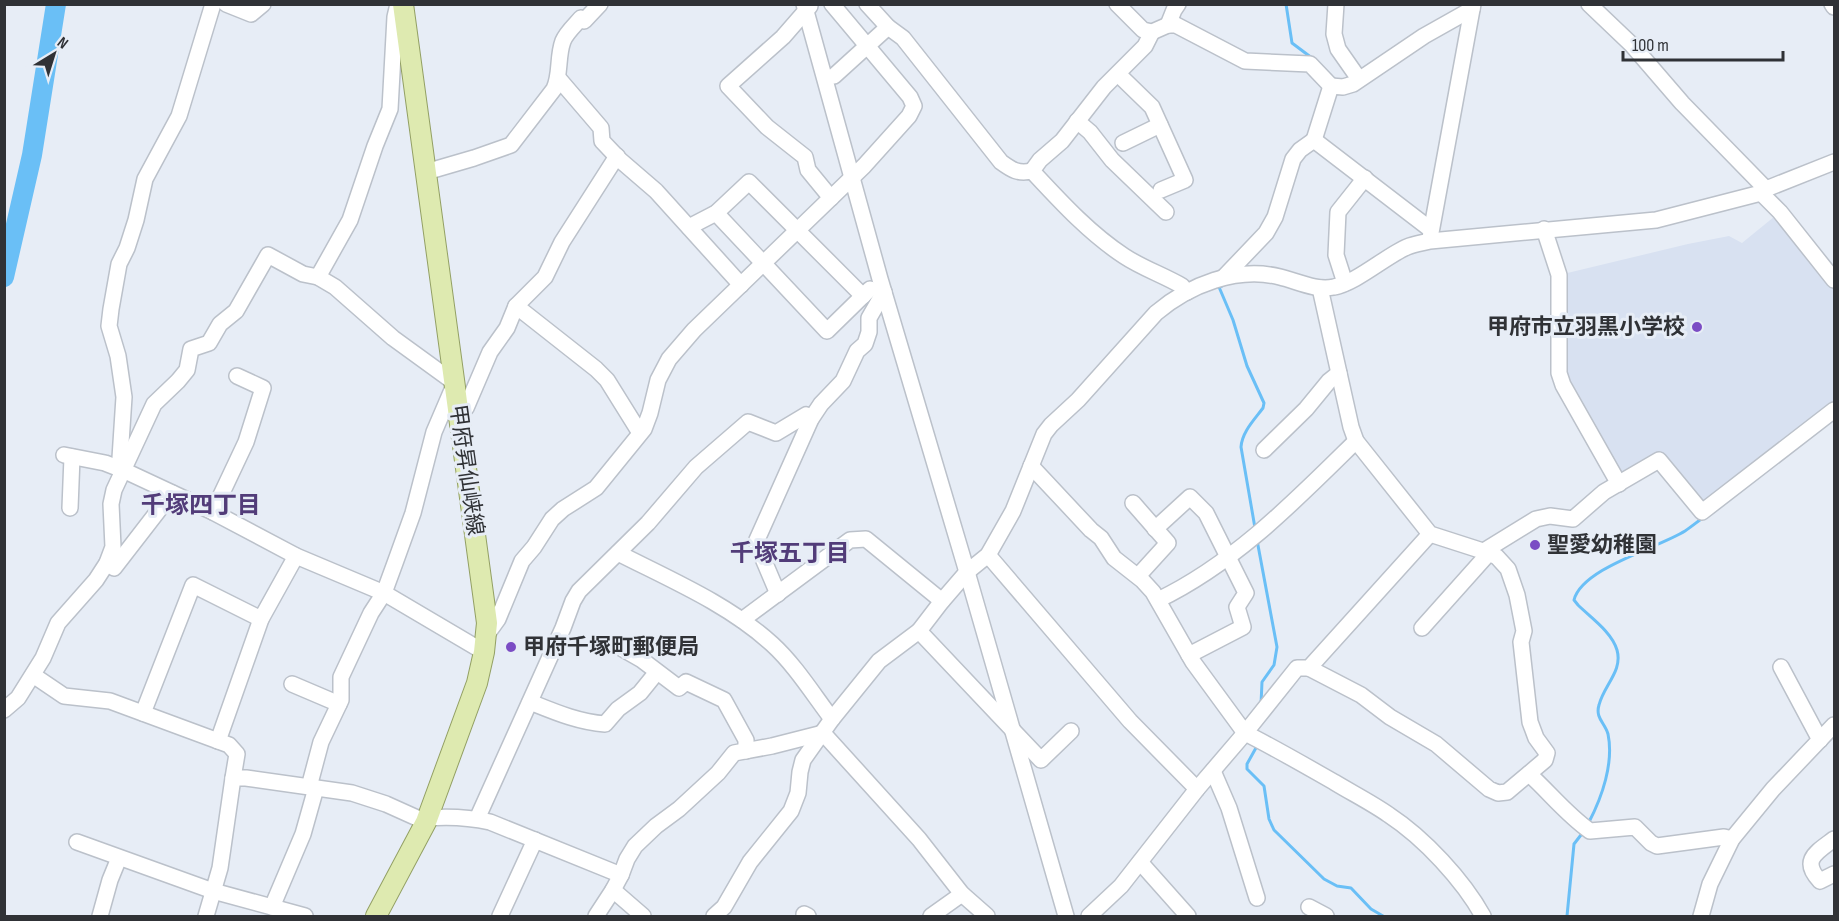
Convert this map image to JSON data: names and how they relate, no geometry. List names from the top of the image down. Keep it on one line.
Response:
{"streets":{"main road":["甲府昇仙峡線"]},"districts":["千塚四丁目","千塚五丁目"],"places":["甲府市立羽黒小学校","聖愛幼稚園","甲府千塚町郵便局"],"scale_bar":"100 m","north":"top right"}
